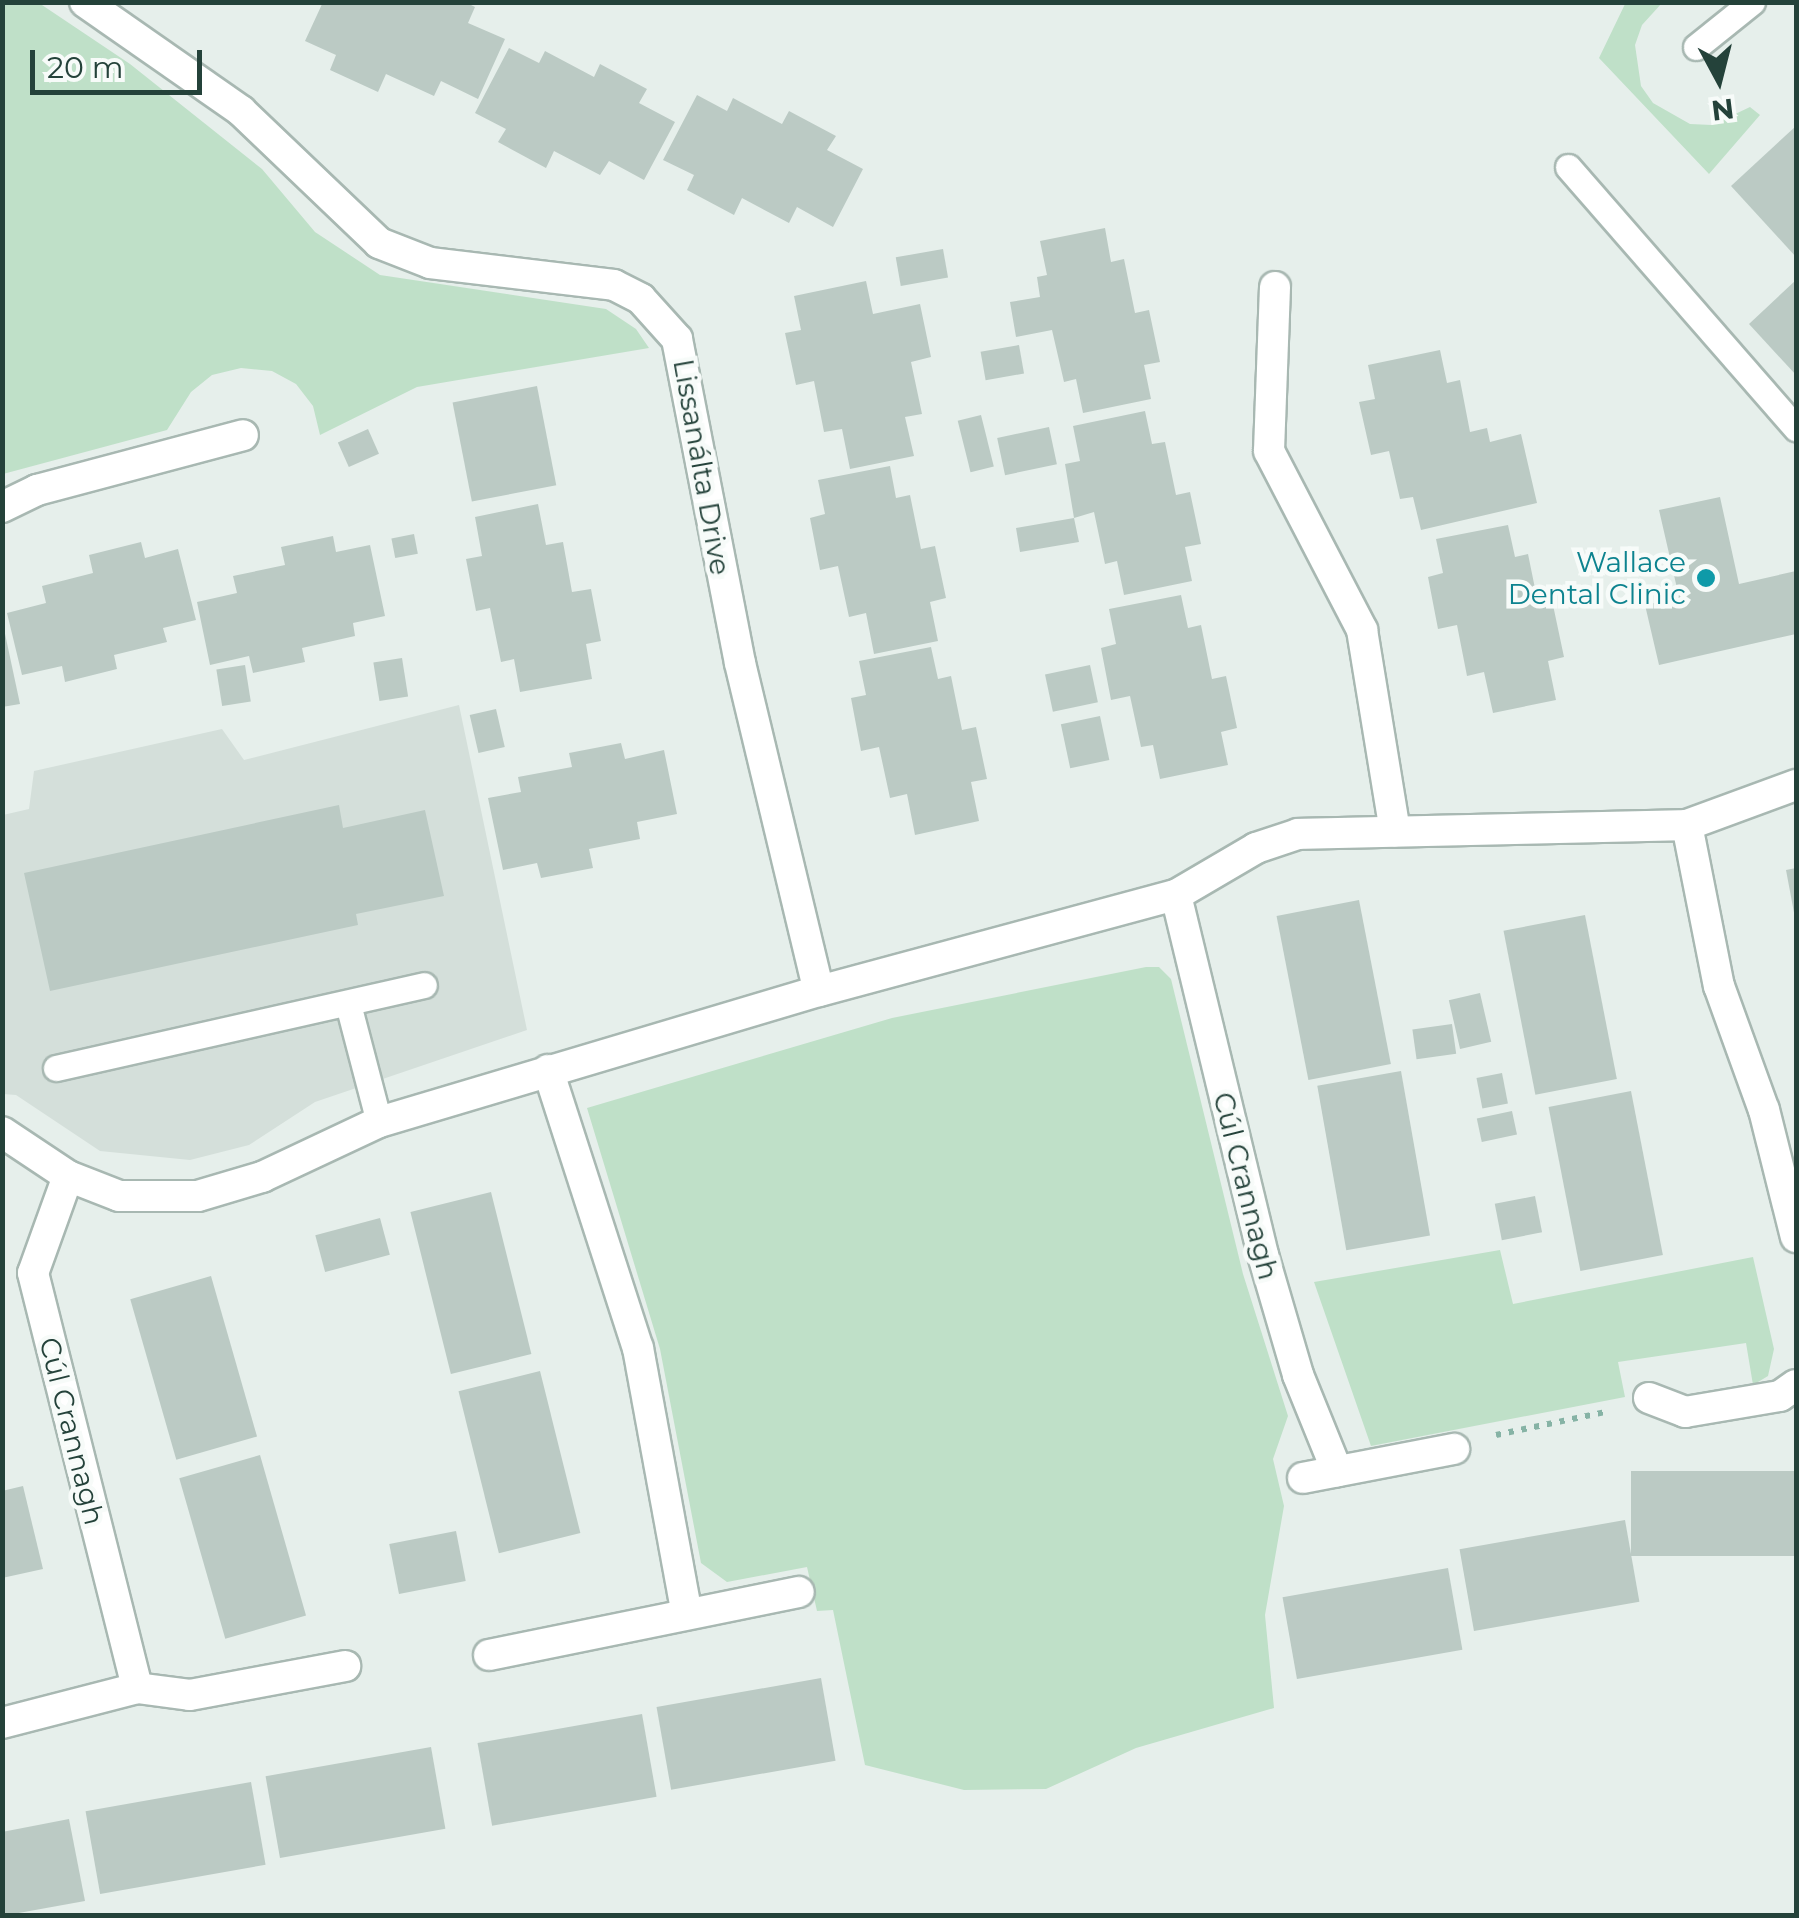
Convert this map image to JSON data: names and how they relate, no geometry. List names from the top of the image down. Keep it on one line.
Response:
{"streets":{"street":["Lissanálta Drive","Cúl Crannagh"]},"places":["Wallace Dental Clinic"],"scale_bar":"20 m","north":"bottom"}
